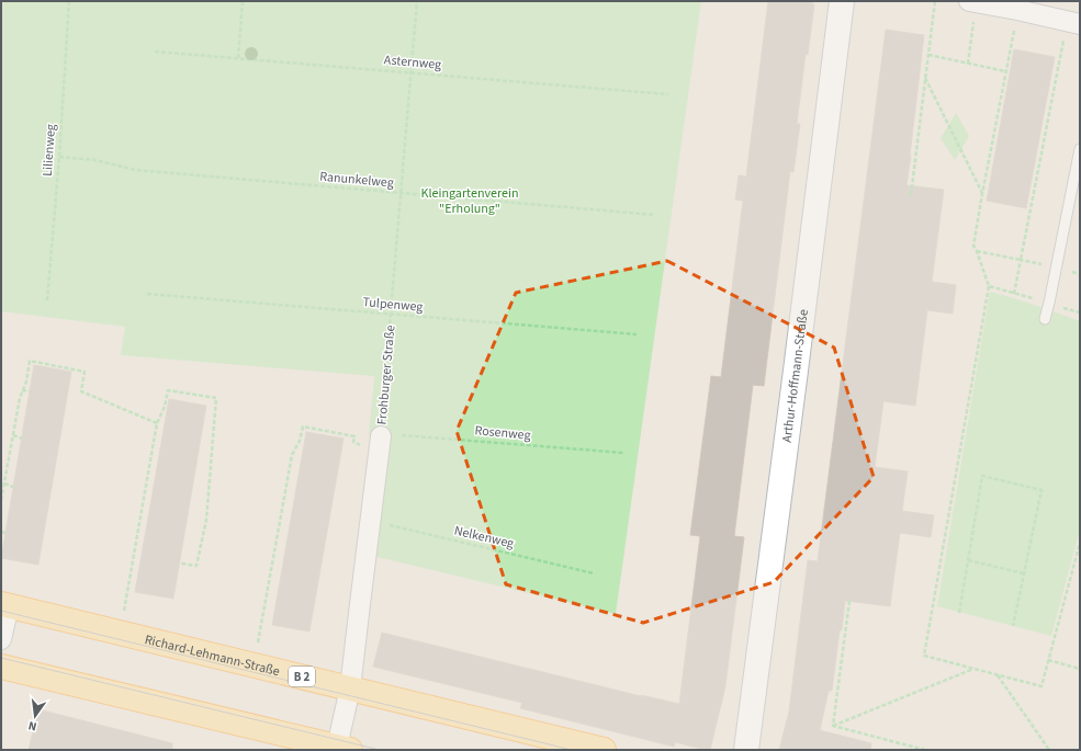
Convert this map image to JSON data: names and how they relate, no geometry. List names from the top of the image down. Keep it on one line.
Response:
{"streets":{"main road":["Richard-Lehmann-Straße","B 2"],"street":["Arthur-Hoffmann-Straße"],"path":["Asternweg","Lilienweg","Ranunkelweg","Tulpenweg","Frohburger Straße","Rosenweg","Nelkenweg"]},"crossings":[["Asternweg","Frohburger Straße"],["Lilienweg","Ranunkelweg"],["Ranunkelweg","Frohburger Straße"],["Tulpenweg","Frohburger Straße"],["Frohburger Straße","Rosenweg"]],"parks":["Kleingartenverein \"Erholung\""],"north":"bottom"}
